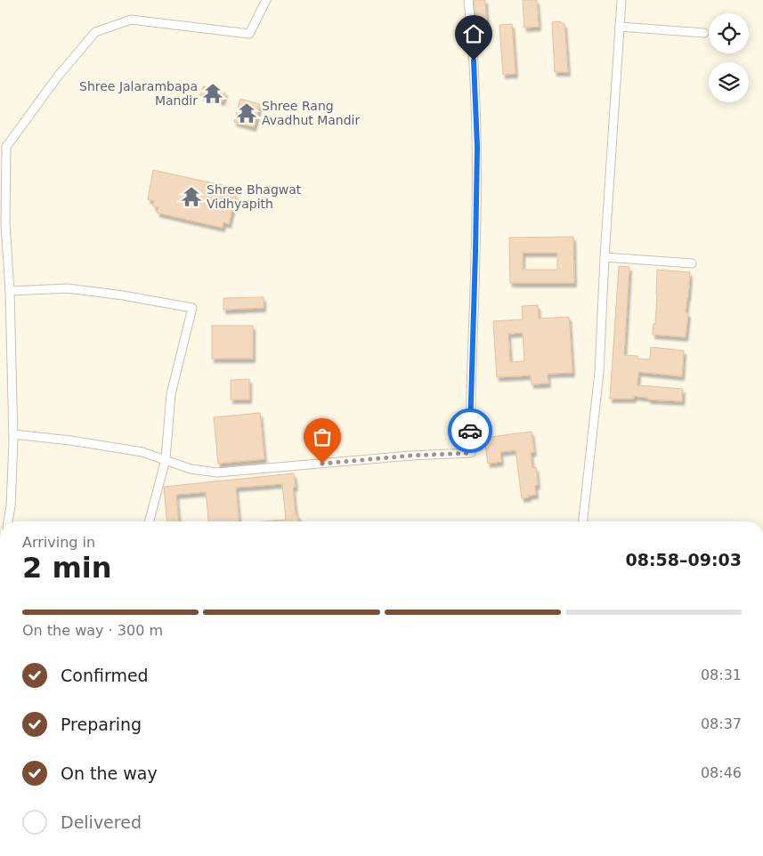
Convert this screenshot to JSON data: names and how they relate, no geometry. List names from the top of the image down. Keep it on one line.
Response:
{"places":{"temple":["Shree Jalarambapa Mandir","Shree Rang Avadhut Mandir","Shree Bhagwat Vidhyapith"]},"page":{"heading":["2 min","Arriving in","08:58–09:03"],"bar":"On the way · 300 m","list":[["Confirmed","08:31"],["Preparing","08:37"],["On the way","08:46"],"Delivered"]}}
